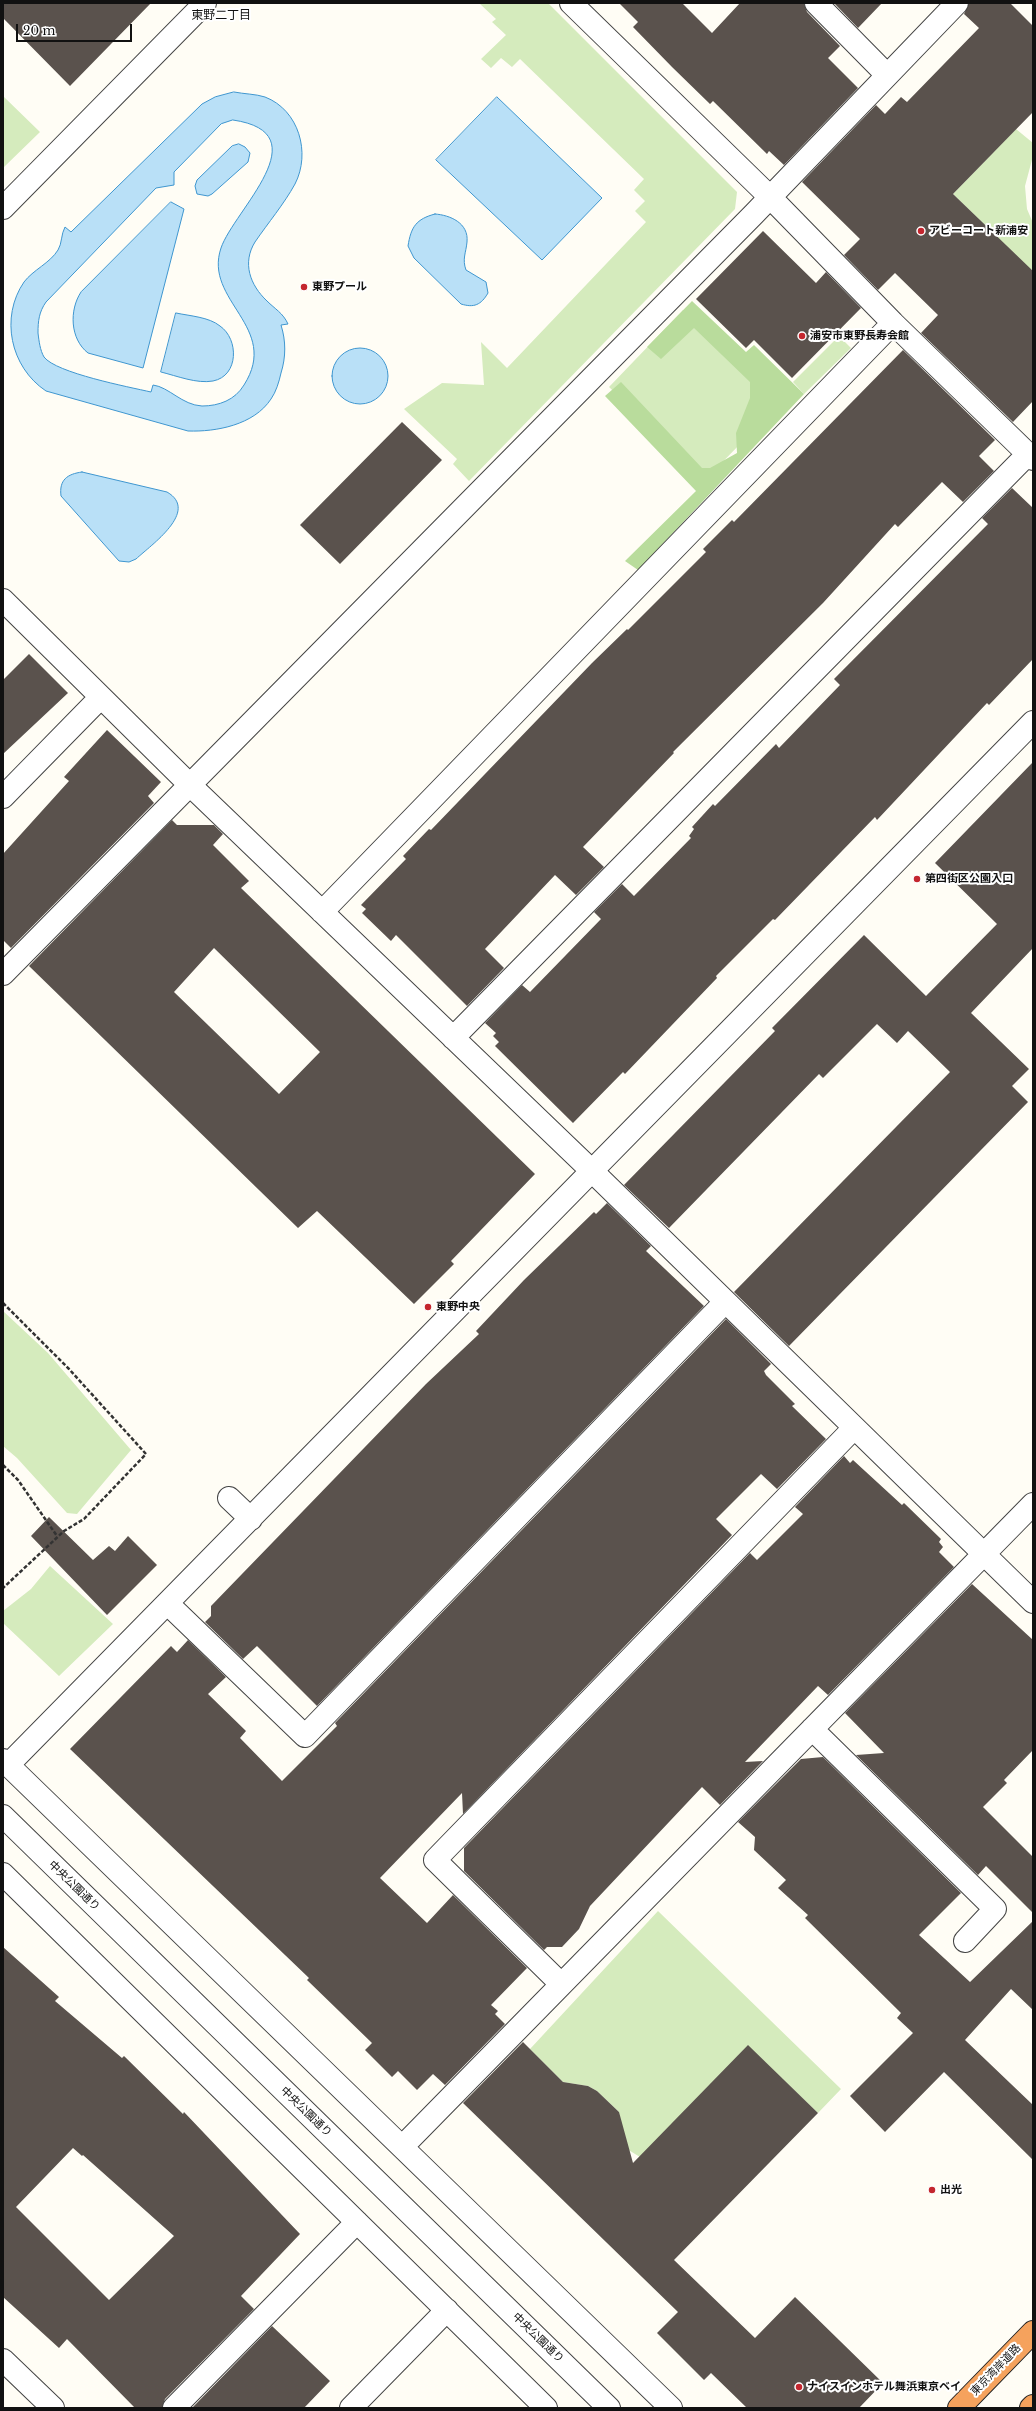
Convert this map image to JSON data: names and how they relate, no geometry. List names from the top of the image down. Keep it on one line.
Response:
{"streets":{"highway":["東京湾岸道路"],"street":["中央公園通り"]},"districts":["東野二丁目"],"places":["アビーコート新浦安","東野プール","浦安市東野長寿会館","第四街区公園入口","東野中央","出光","ナイスインホテル舞浜東京ベイ"],"scale_bar":"20 m"}
